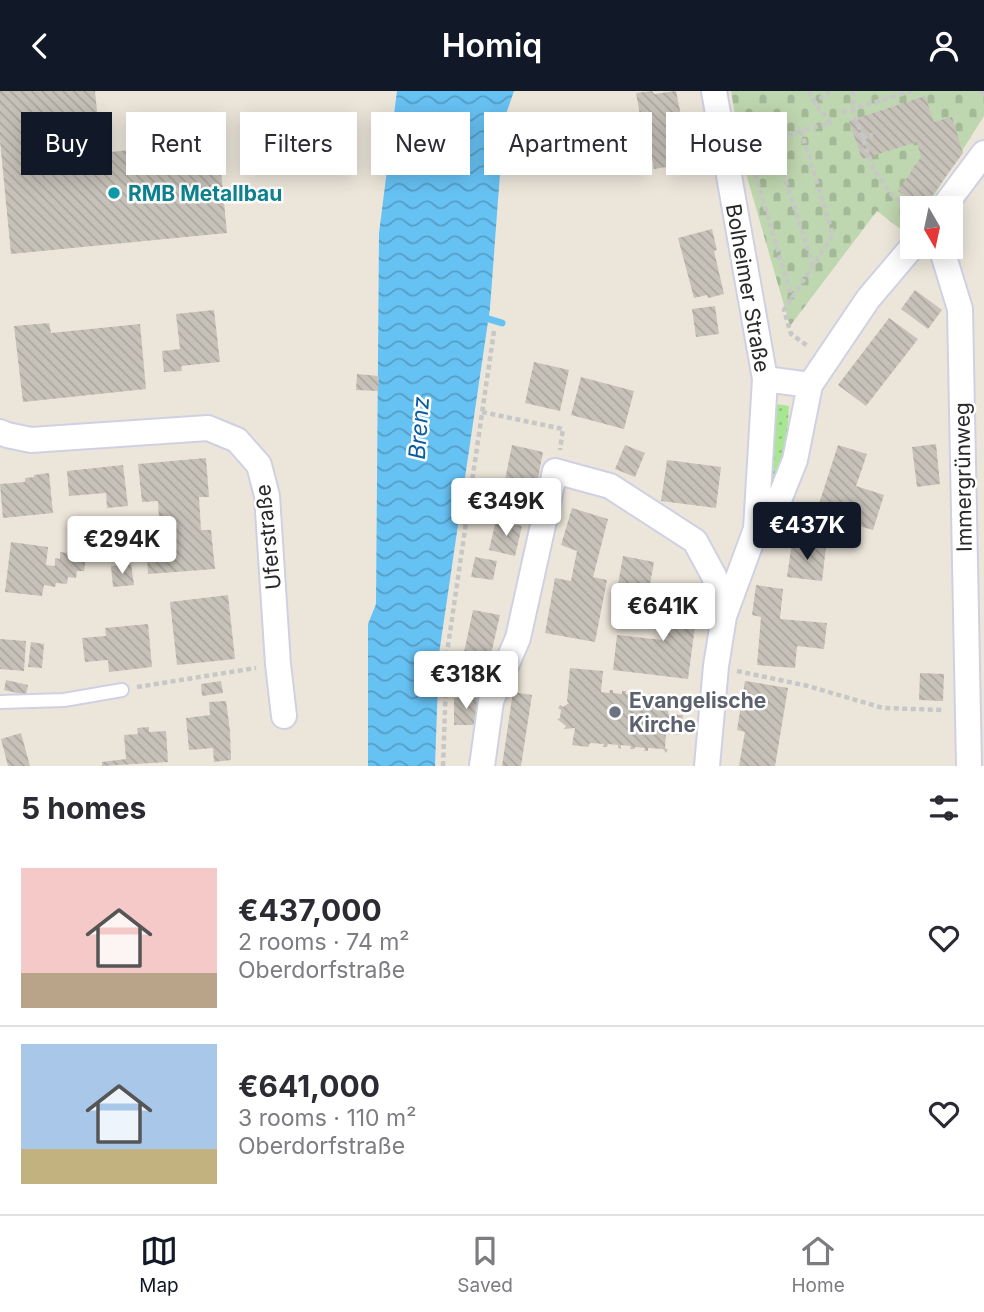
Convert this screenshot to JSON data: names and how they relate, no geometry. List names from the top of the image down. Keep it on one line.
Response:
{"streets":{"street":["Bolheimer Straße","Immergrünweg","Uferstraße"]},"water":["Brenz"],"places":["RMB Metallbau","Evangelische Kirche"],"north":"bottom","page":{"header":"Homiq","chip":["Buy","Rent","Filters","New","Apartment","House"],"price":["€349K","€437K","€294K","€641K","€318K"],"heading":"5 homes","list":[{"name":"€437,000","note":"2 rooms · 74 m² · Oberdorfstraße"},{"name":"€641,000","note":"3 rooms · 110 m² · Oberdorfstraße"}],"tabs":["Map","Saved","Home"]}}
